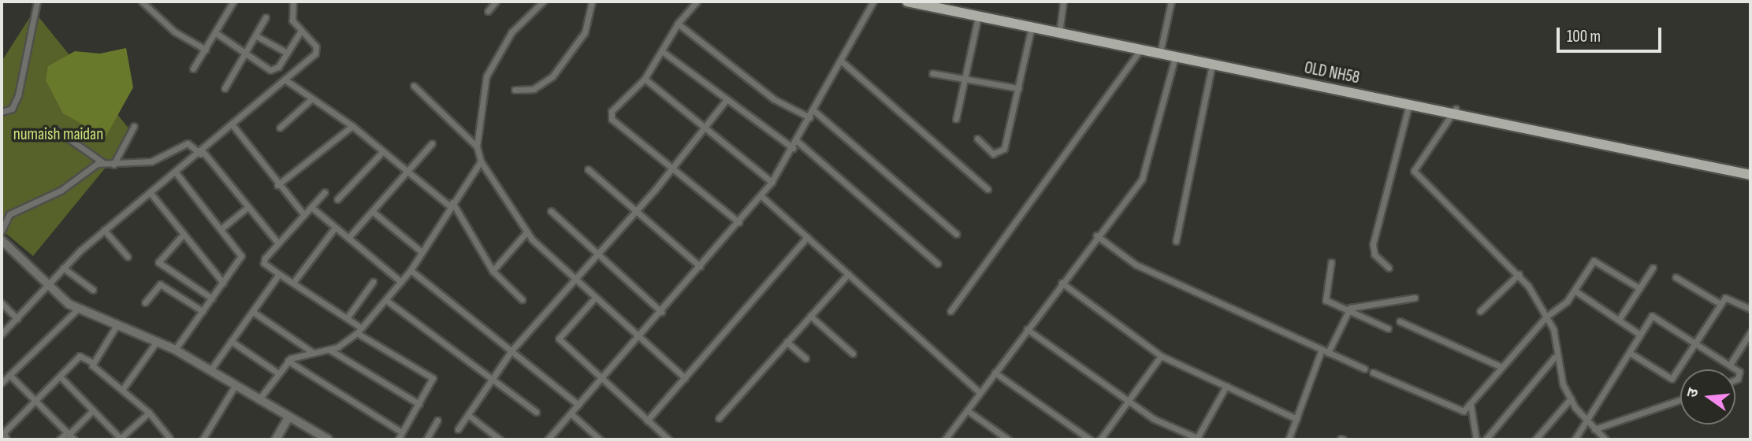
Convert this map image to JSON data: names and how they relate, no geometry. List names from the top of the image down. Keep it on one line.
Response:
{"streets":{"main road":["OLD NH58"]},"parks":["numaish maidan"],"scale_bar":"100 m","north":"left"}
